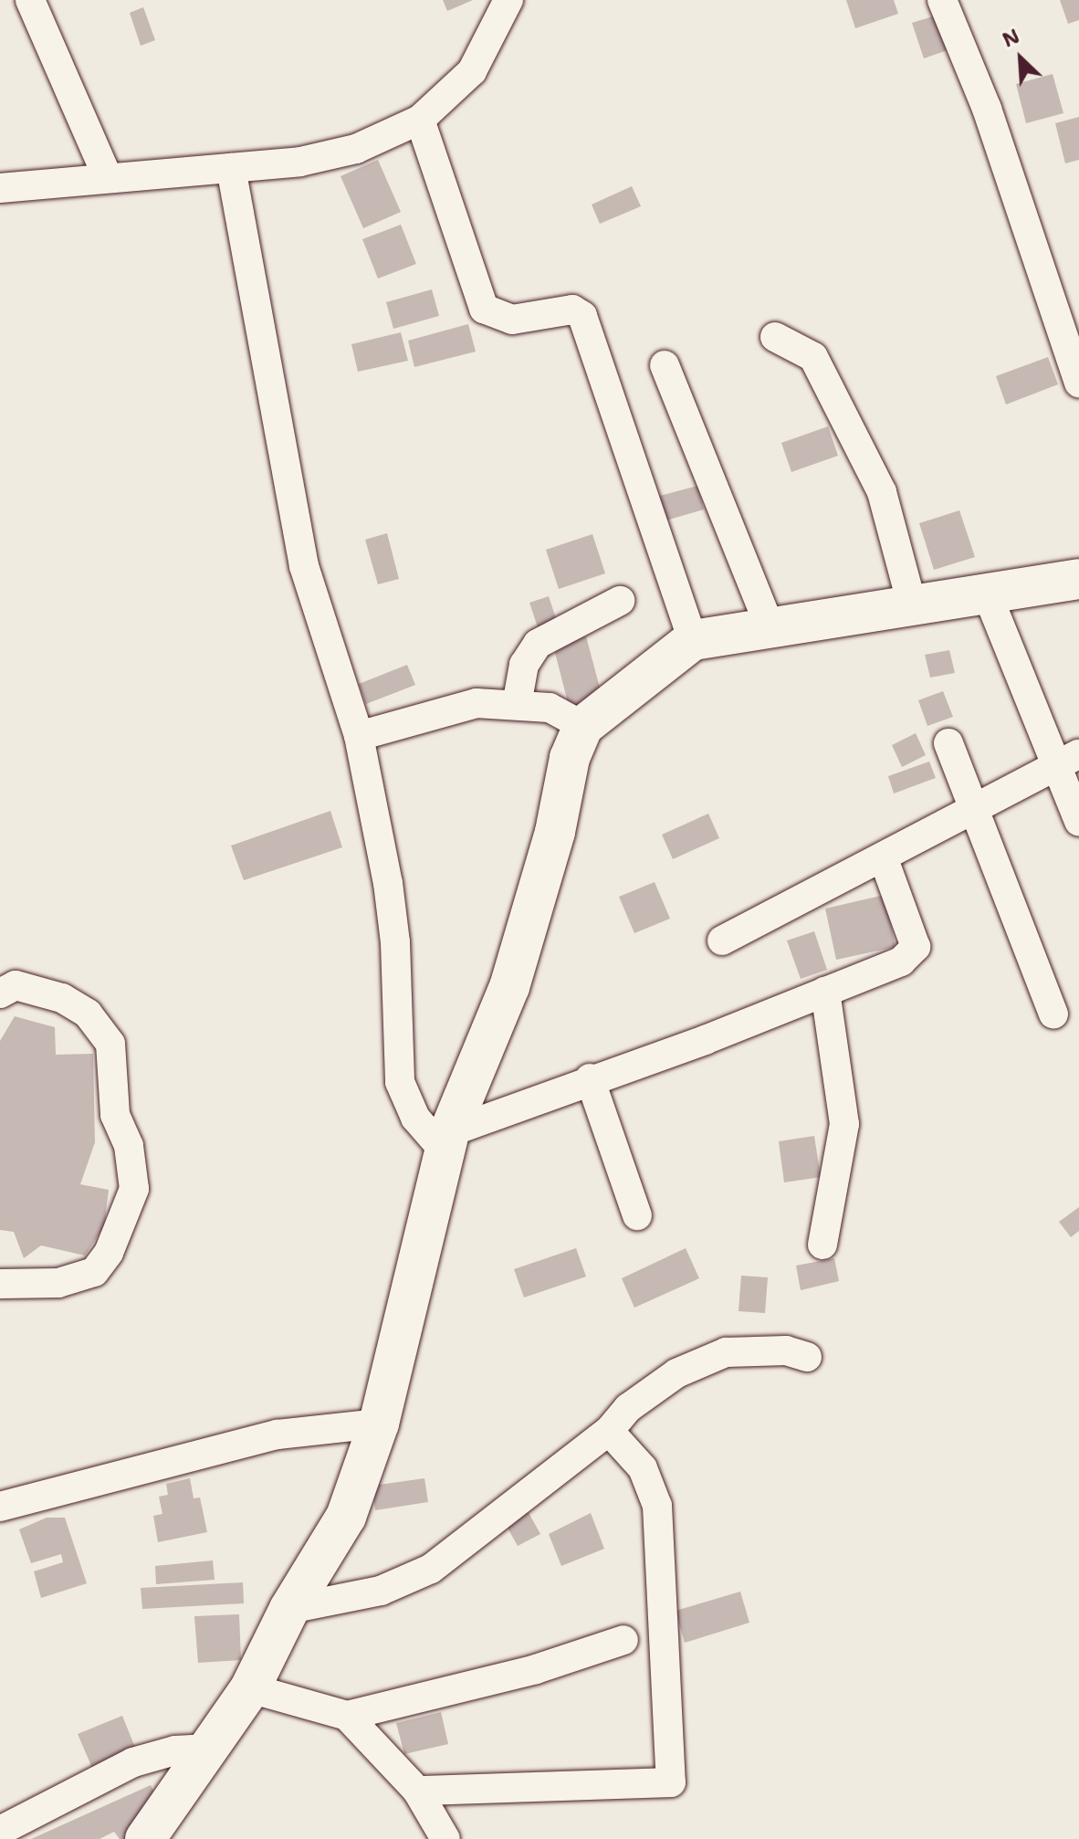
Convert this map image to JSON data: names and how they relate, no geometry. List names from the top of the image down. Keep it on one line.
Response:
{"north":"top left"}
